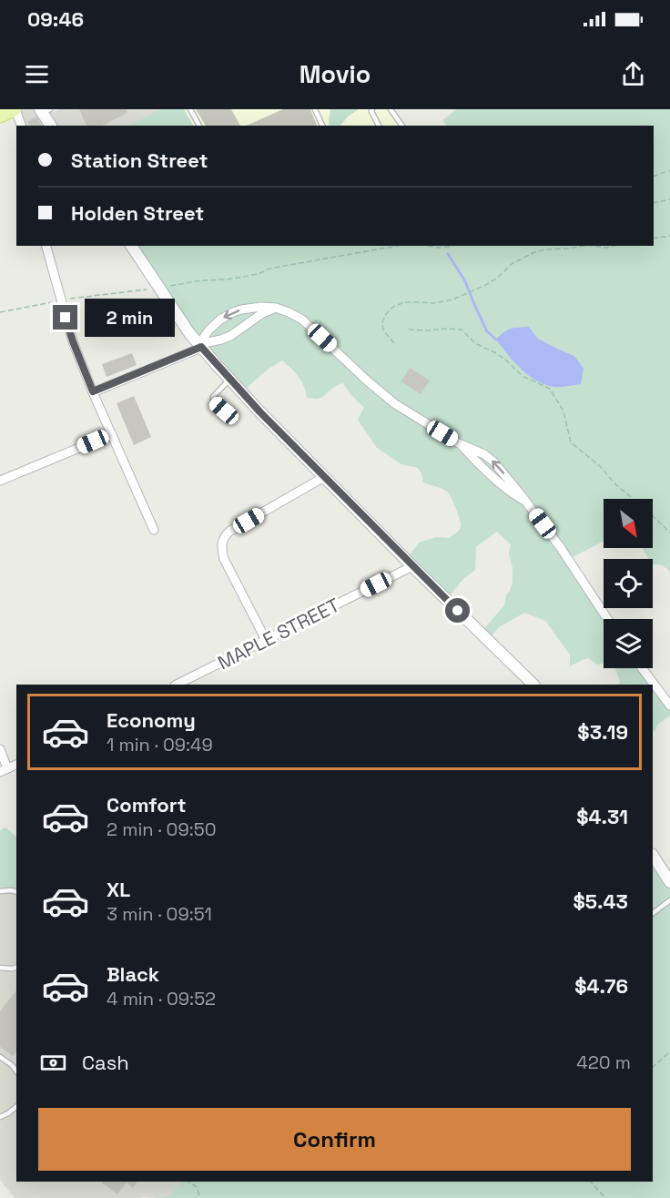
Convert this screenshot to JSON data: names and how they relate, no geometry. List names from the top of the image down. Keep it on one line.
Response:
{"streets":{"street":["MAPLE STREET"]},"north":"bottom right","page":{"status":"09:46","header":"Movio","banner":["Station Street","Holden Street"],"bubble":"2 min","list":[{"name":"Economy","note":"1 min · 09:49","value":"$3.19"},{"name":"Comfort","note":"2 min · 09:50","value":"$4.31"},{"name":"XL","note":"3 min · 09:51","value":"$5.43"},{"name":"Black","note":"4 min · 09:52","value":"$4.76"}],"pay":["Cash","420 m"],"buttons":"Confirm"}}
